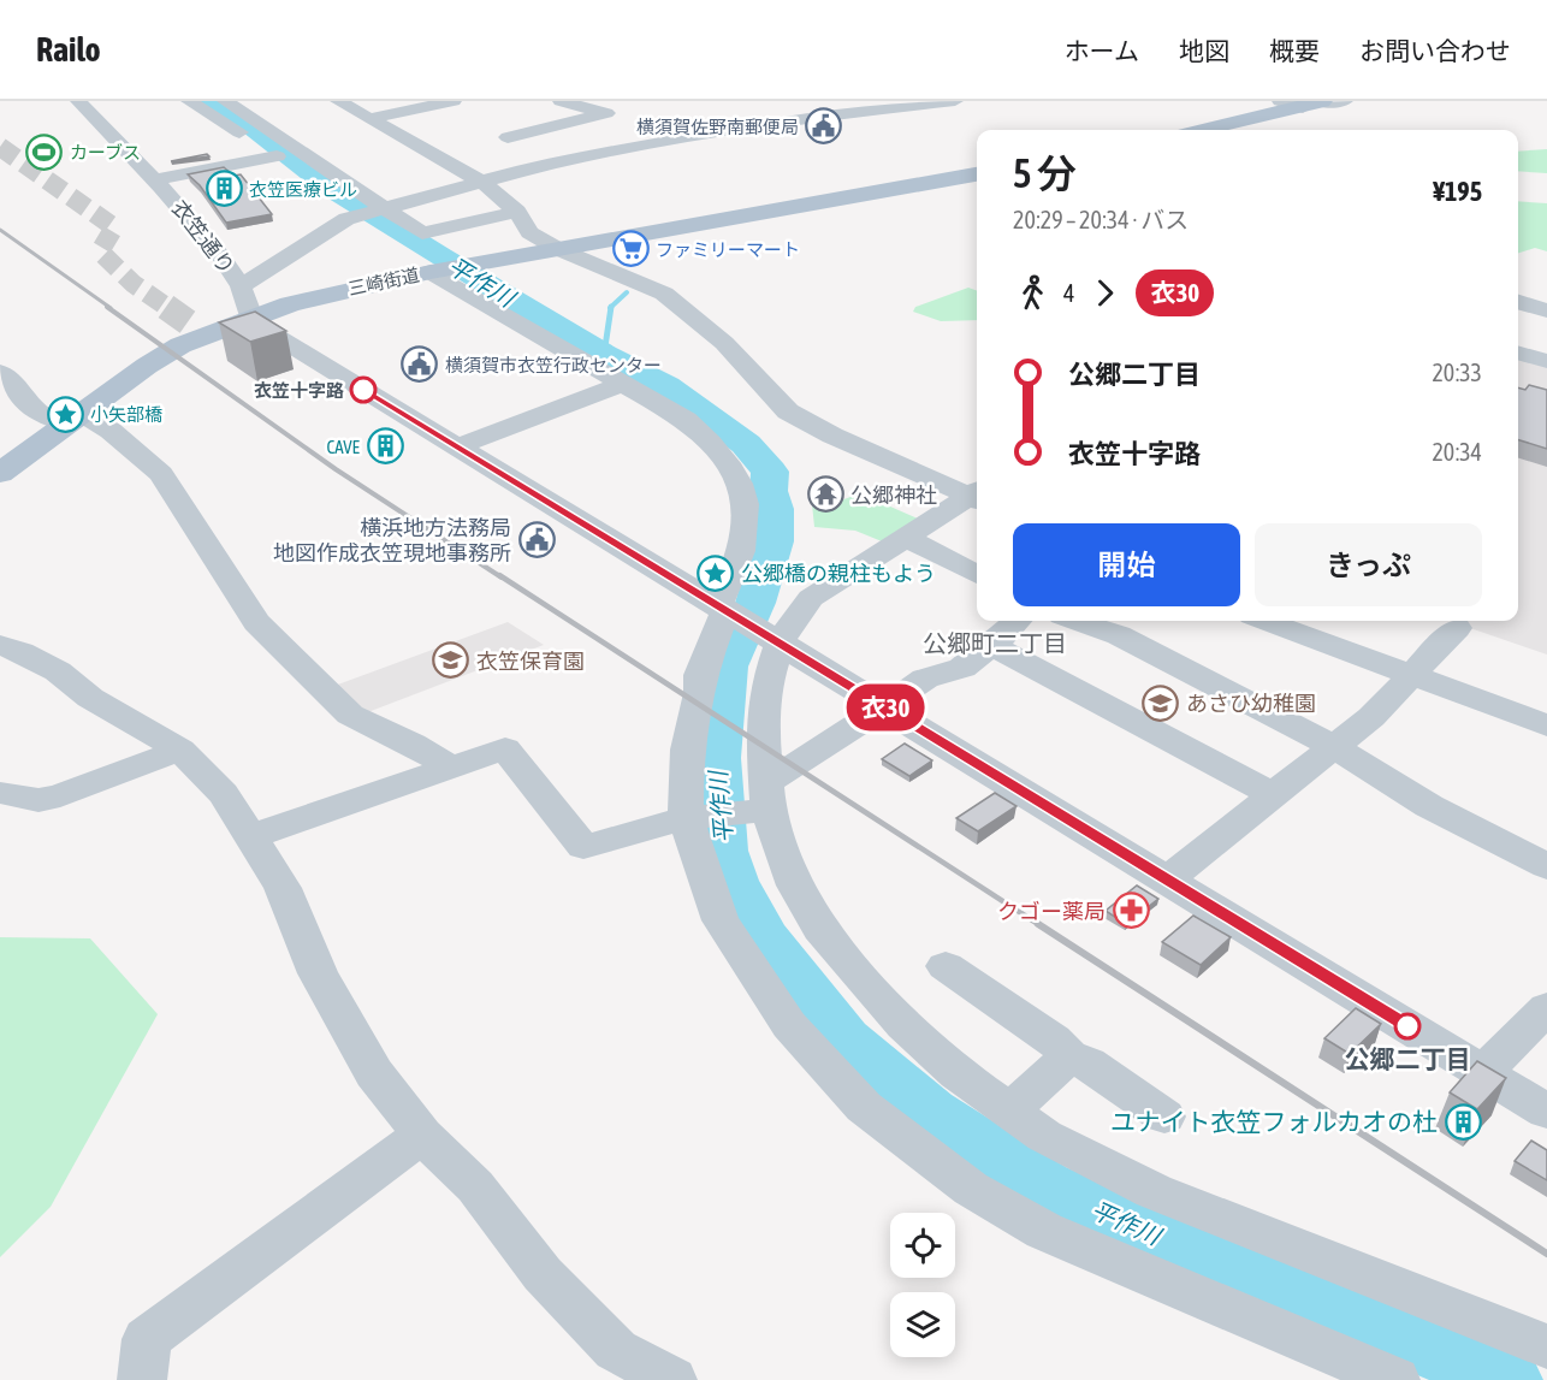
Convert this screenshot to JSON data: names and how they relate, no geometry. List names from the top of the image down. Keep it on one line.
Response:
{"streets":{"main road":["三崎街道"],"street":["衣笠通り"]},"crossings":[["衣笠通り","三崎街道"]],"districts":["公郷町二丁目"],"water":["平作川"],"places":{"public building":["横須賀佐野南郵便局","横須賀市衣笠行政センター","横浜地方法務局 地図作成衣笠現地事務所"],"sports":["カーブス"],"building":["衣笠医療ビル","CAVE","ユナイト衣笠フォルカオの杜"],"supermarket":["ファミリーマート"],"other":["衣笠十字路","公郷二丁目"],"place":["小矢部橋","公郷橋の親柱もよう"],"temple":["公郷神社"],"school or university":["衣笠保育園","あさひ幼稚園"],"pharmacy":["クゴー薬局"]},"lines":["bus line 衣30"],"page":{"header":"Railo","nav":["ホーム","地図","概要","お問い合わせ"],"on_map":"衣30","heading":["5 分","20:29 – 20:34 · バス","¥195"],"legs":["4","衣30"],"list":[{"name":"公郷二丁目","value":"20:33"},{"name":"衣笠十字路","value":"20:34"}],"buttons":["開始","きっぷ"]}}
